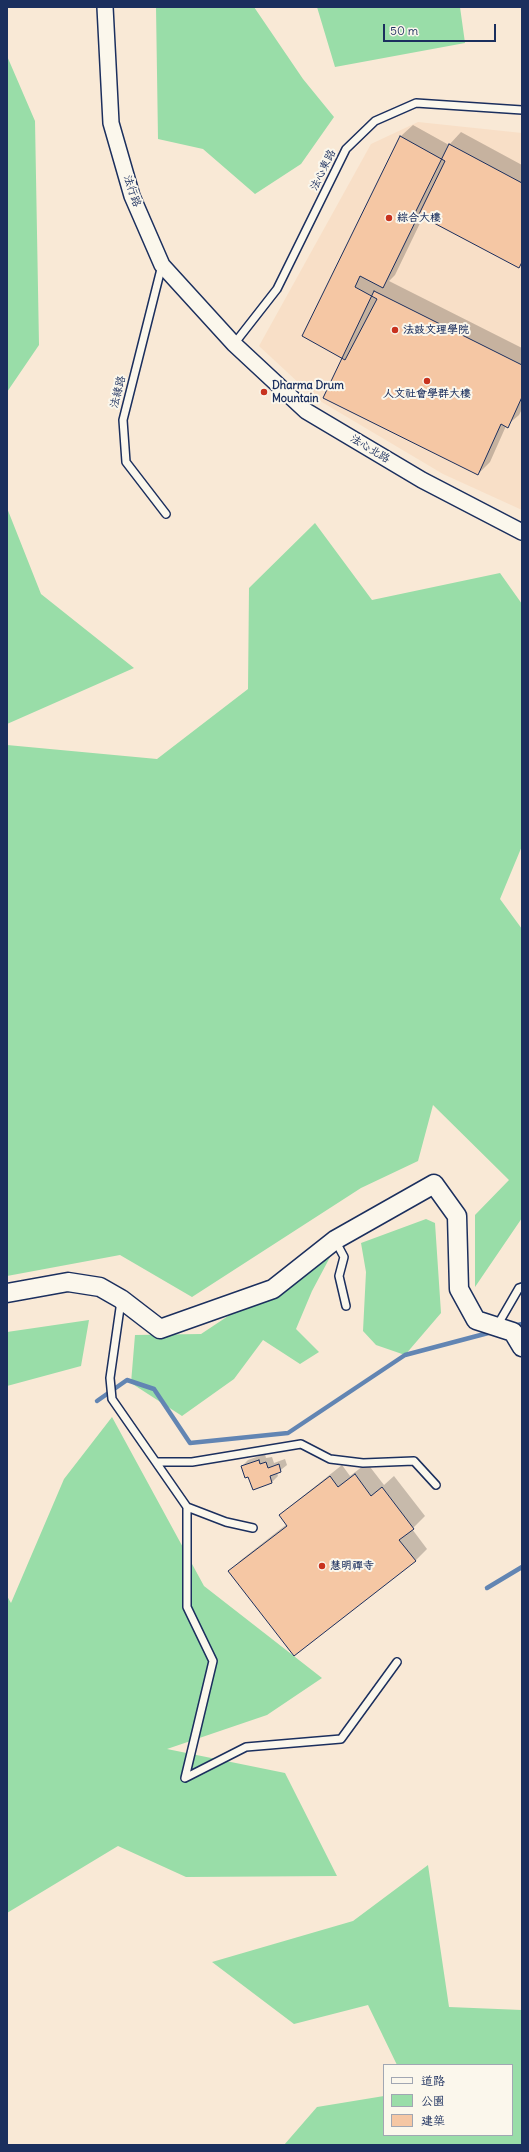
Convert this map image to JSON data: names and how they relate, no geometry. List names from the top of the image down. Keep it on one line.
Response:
{"streets":{"street":["法行路","法心北路"],"lane":["法心東路","法緣路"]},"crossings":[["法心東路","法行路"],["法心東路","法心北路"],["法行路","法緣路"],["法行路","法心北路"]],"places":["綜合大樓","法鼓文理學院","人文社會學群大樓","Dharma Drum Mountain","慧明禪寺"],"legend":["道路","公園","建築"],"scale_bar":"50 m"}
